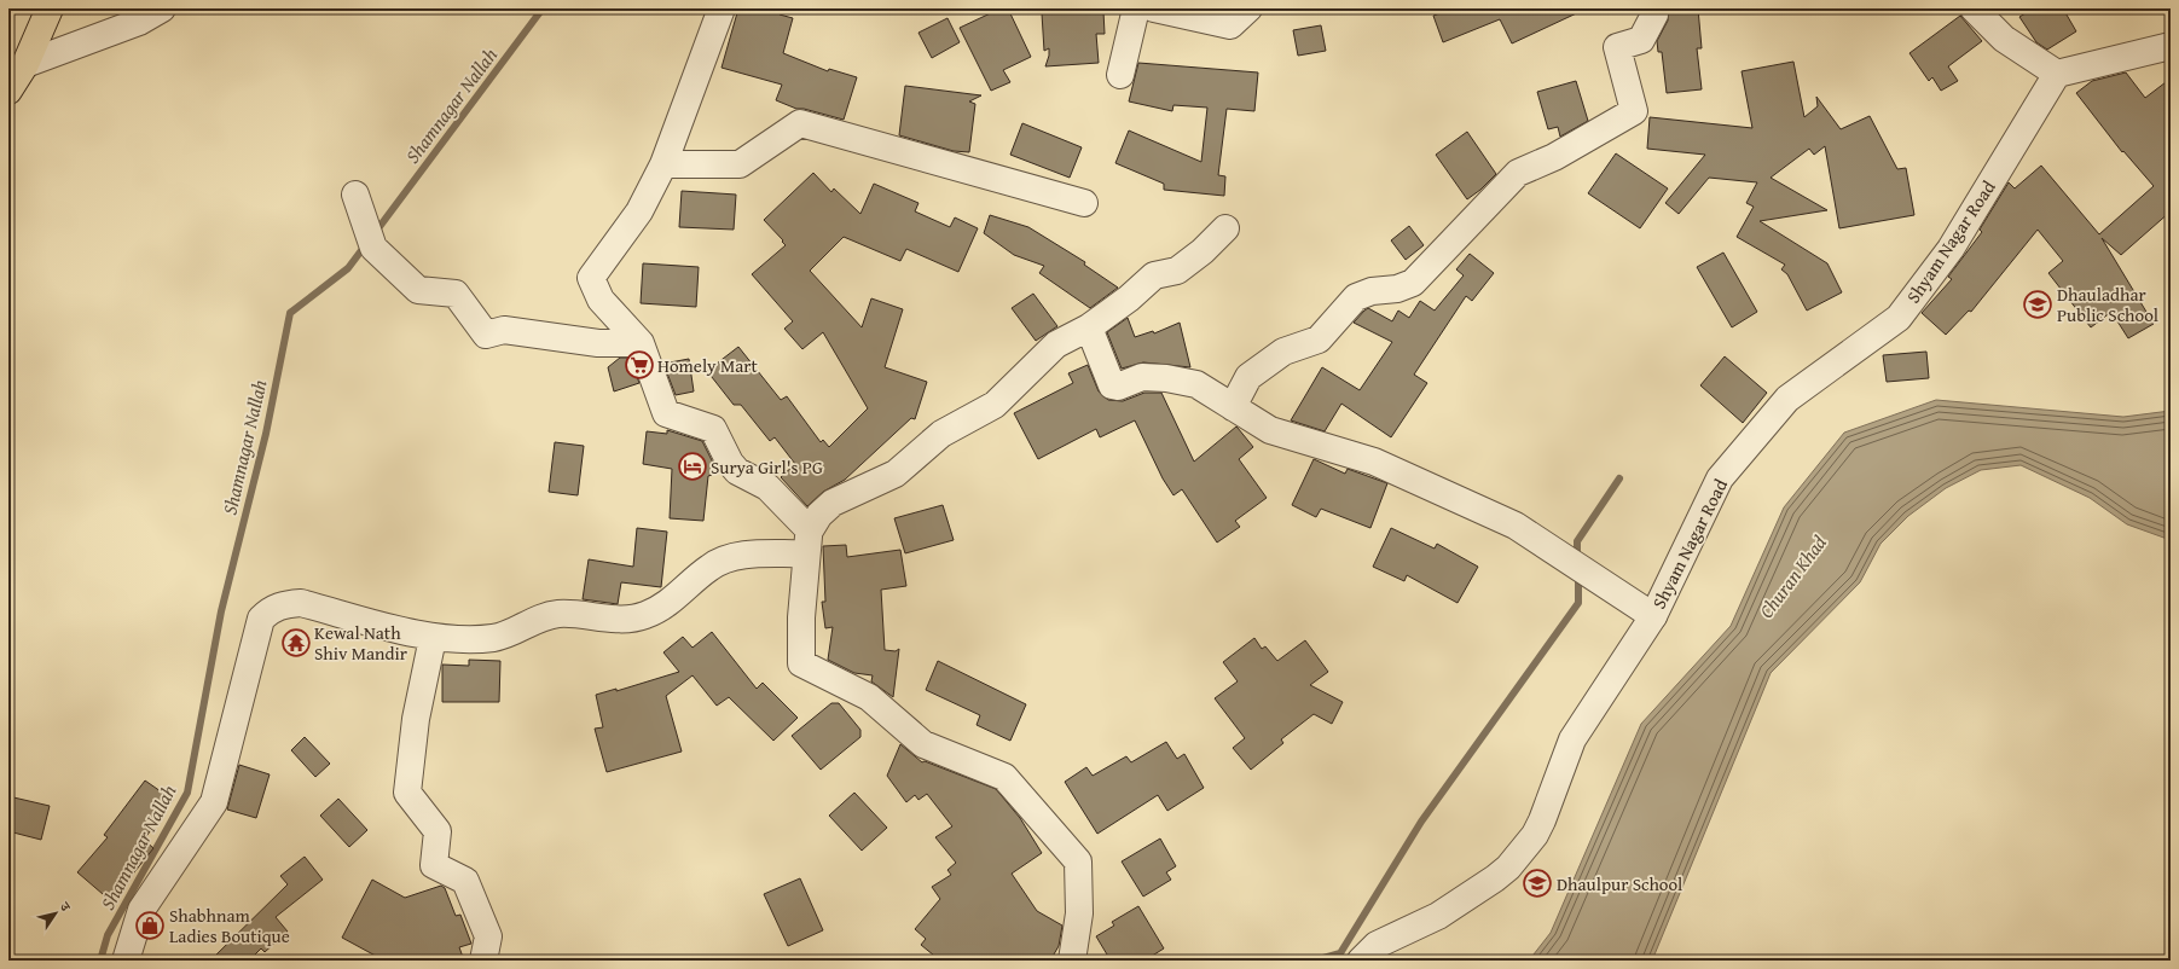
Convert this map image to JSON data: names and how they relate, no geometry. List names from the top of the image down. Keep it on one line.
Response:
{"streets":{"street":["Shyam Nagar Road"]},"water":["Shamnagar Nallah","Churan Khad"],"places":{"school or university":["Dhauladhar Public School","Dhaulpur School"],"supermarket":["Homely Mart"],"hotel":["Surya Girl's PG"],"temple":["Kewal Nath Shiv Mandir"],"shop":["Shabhnam Ladies Boutique"]},"north":"top right"}
